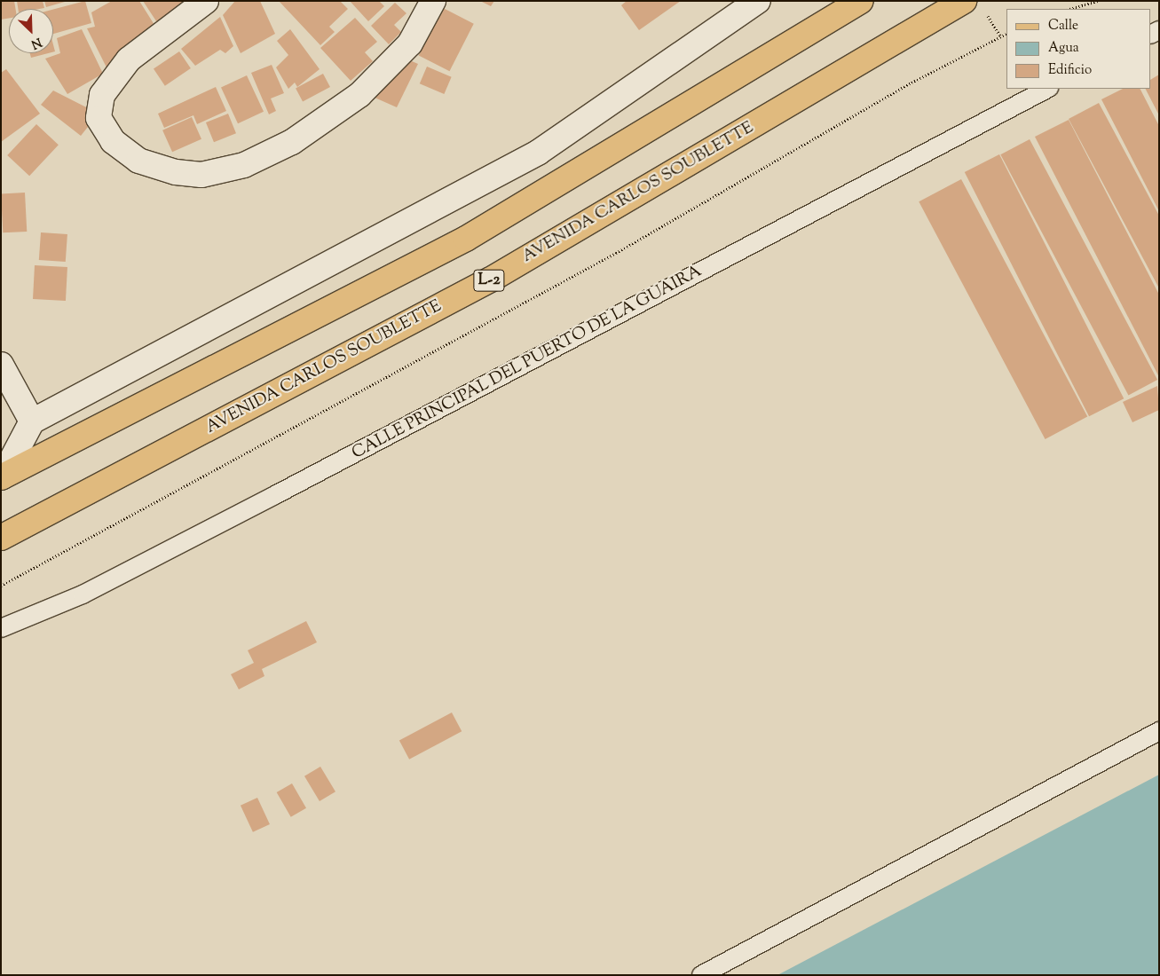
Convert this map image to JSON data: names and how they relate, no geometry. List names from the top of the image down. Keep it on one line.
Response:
{"streets":{"main road":["AVENIDA CARLOS SOUBLETTE","L-2"],"lane":["CALLE PRINCIPAL DEL PUERTO DE LA GUAIRA"]},"legend":["Calle","Agua","Edificio"],"north":"bottom right"}
